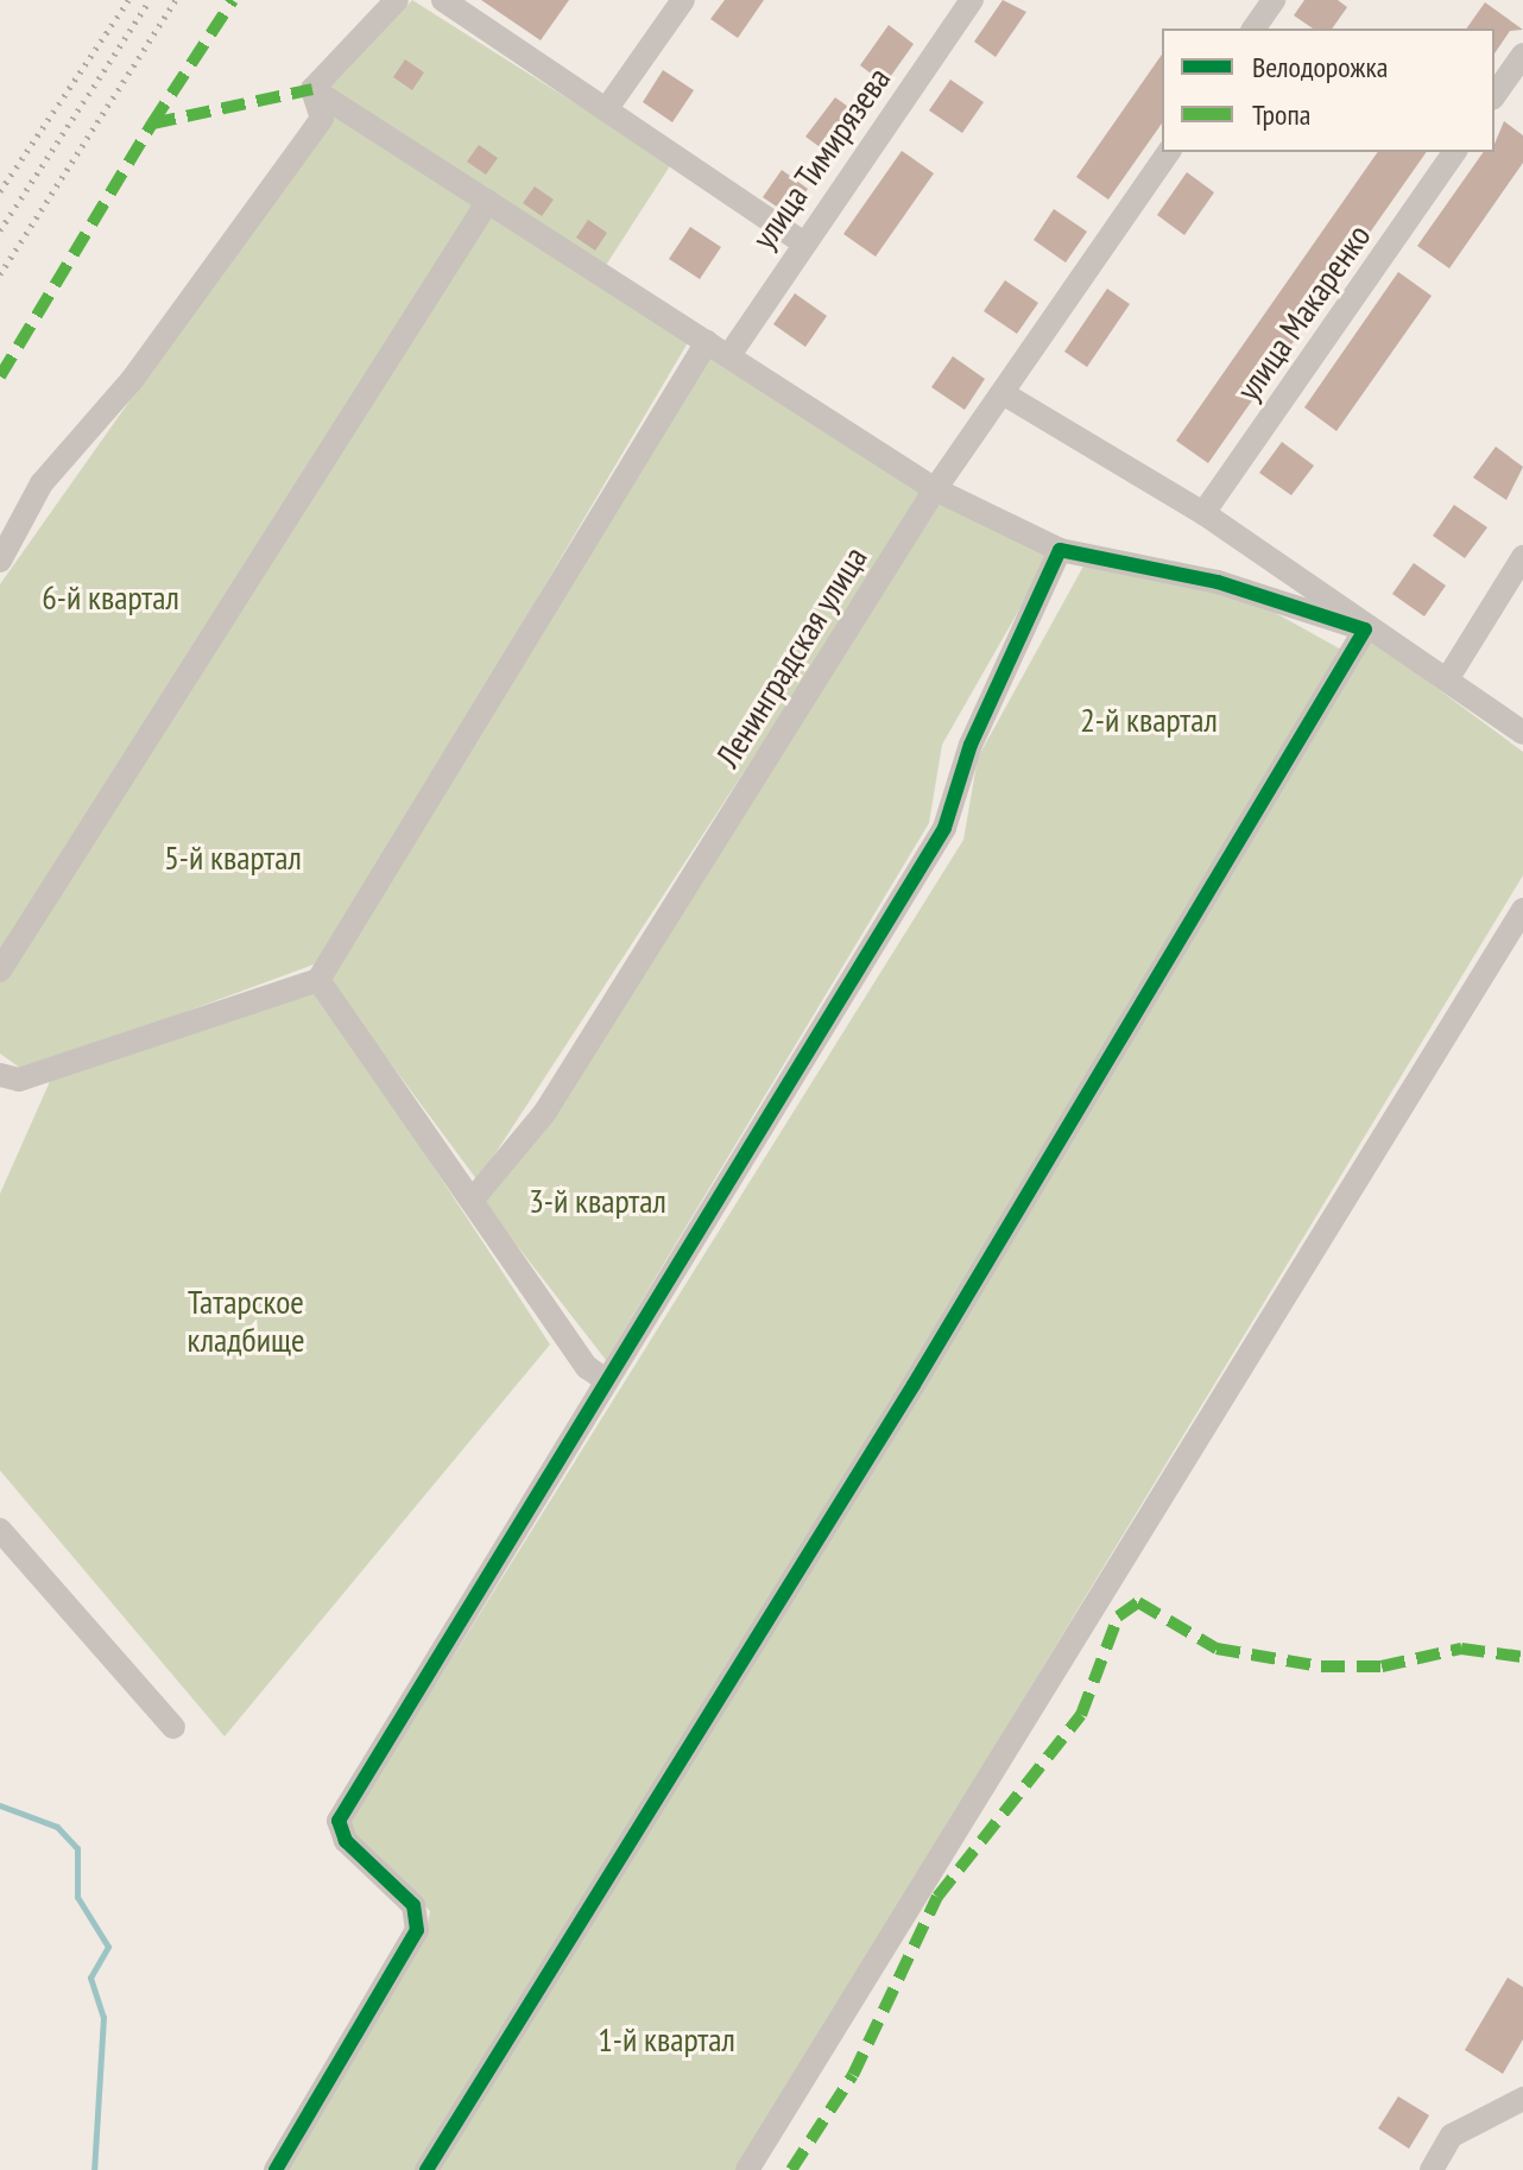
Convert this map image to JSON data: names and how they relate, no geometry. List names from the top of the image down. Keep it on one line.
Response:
{"streets":{"street":["улица Тимирязева","улица Макаренко","Ленинградская улица"]},"parks":["6-й квартал","2-й квартал","5-й квартал","3-й квартал","Татарское кладбище","1-й квартал"],"legend":["Велодорожка","Тропа"]}
